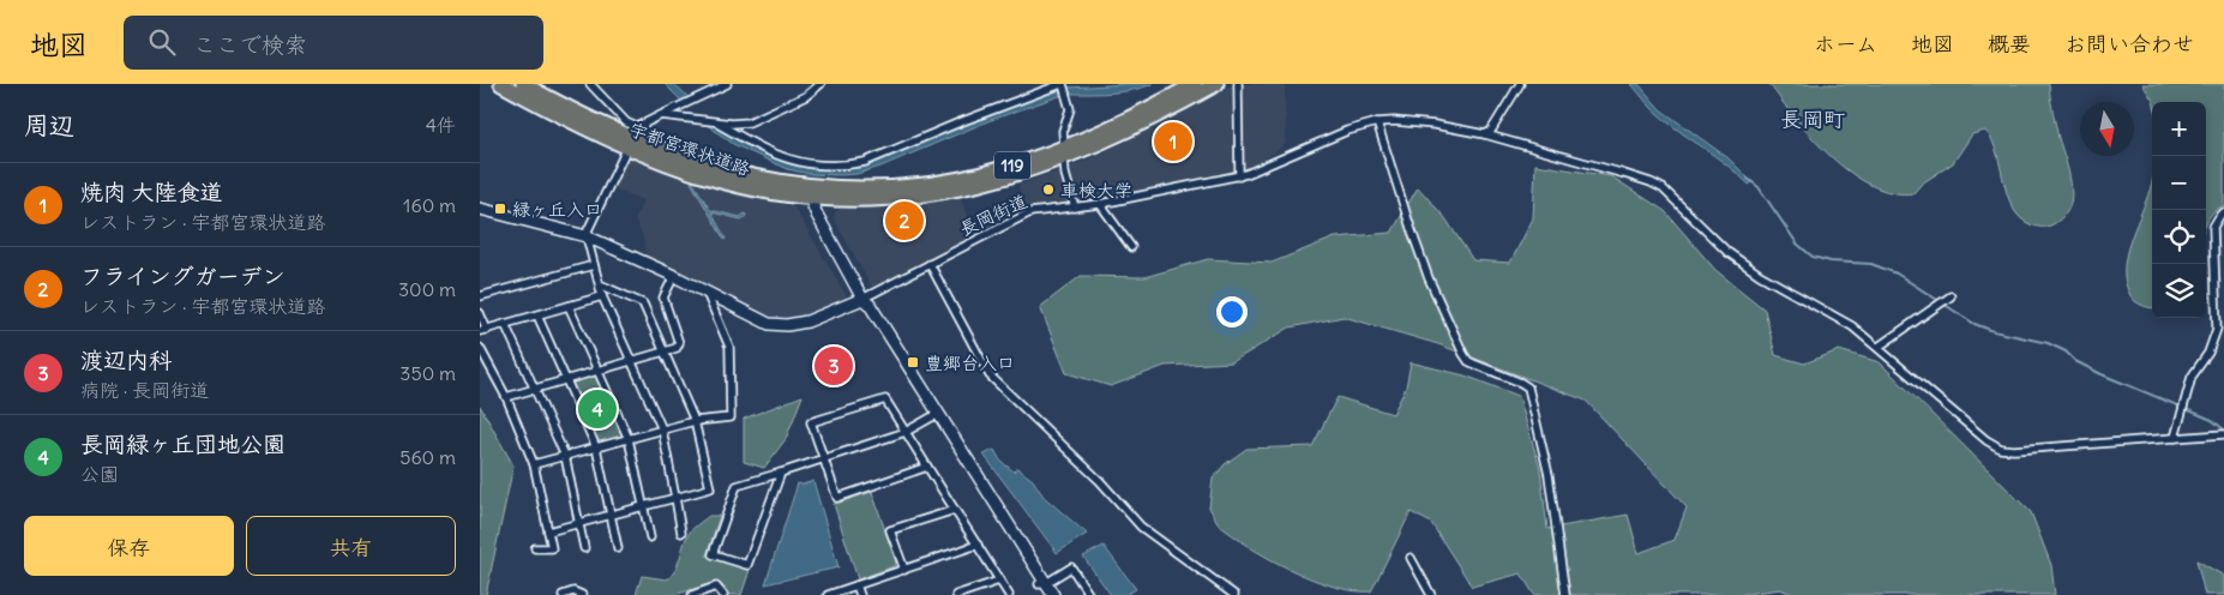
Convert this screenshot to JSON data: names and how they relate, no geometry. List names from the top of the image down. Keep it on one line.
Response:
{"streets":{"highway":["宇都宮環状道路","119"],"street":["長岡街道"]},"districts":["長岡町"],"places":{"other":["車検大学"],"transit":["緑ヶ丘入口","豊郷台入口"]},"north":"bottom","page":{"header":"地図","search":"ここで検索","nav":["ホーム","地図","概要","お問い合わせ"],"heading":["周辺","4件"],"map_buttons":["+","−"],"pins":["1","2","3","4"],"list":[{"mark":"1","name":"焼肉 大陸食道","note":"レストラン · 宇都宮環状道路","value":"160 m"},{"mark":"2","name":"フライングガーデン","note":"レストラン · 宇都宮環状道路","value":"300 m"},{"mark":"3","name":"渡辺内科","note":"病院 · 長岡街道","value":"350 m"},{"mark":"4","name":"長岡緑ヶ丘団地公園","note":"公園","value":"560 m"}],"buttons":["保存","共有"]}}
